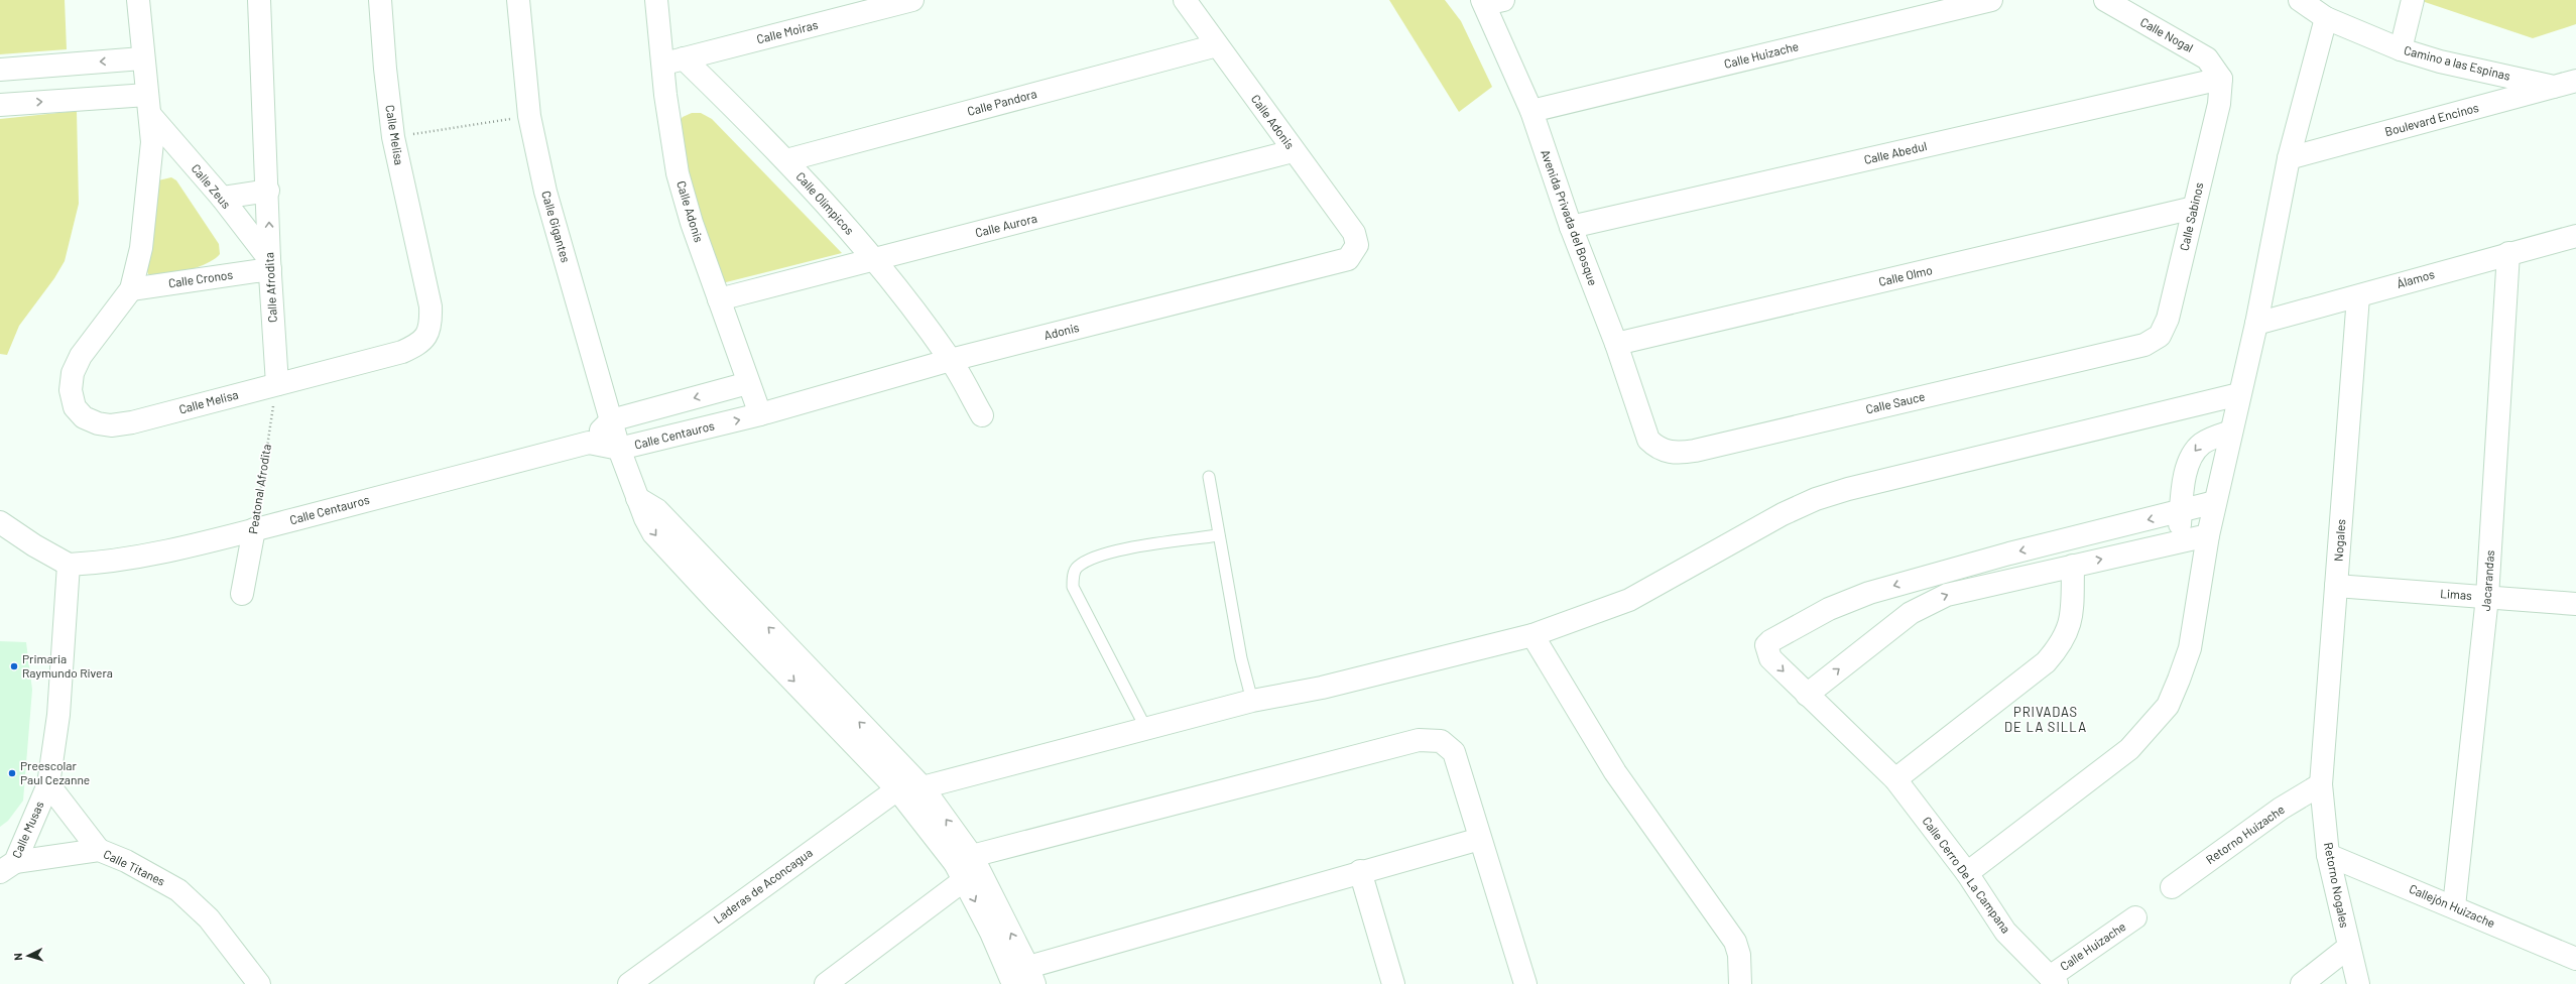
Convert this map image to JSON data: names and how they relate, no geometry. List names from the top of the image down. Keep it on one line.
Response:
{"streets":{"street":["Calle Moiras","Calle Nogal","Calle Huizache","Camino a las Espinas","Calle Pandora","Boulevard Encinos","Calle Adonis","Calle Melisa","Calle Abedul","Calle Zeus","Calle Olímpicos","Calle Sabinos","Avenida Privada del Bosque","Calle Aurora","Calle Gigantes","Calle Olmo","Calle Cronos","Álamos","Calle Afrodita","Adonis","Calle Sauce","Calle Centauros","Peatonal Afrodita","Nogales","Jacarandas","Limas","Calle Musas","Retorno Huizache","Calle Titanes","Calle Cerro De La Campana","Retorno Nogales","Laderas de Aconcagua","Callejón Huizache"]},"crossings":[["Calle Moiras","Calle Adonis"],["Calle Moiras","Calle Olímpicos"],["Calle Nogal","Calle Abedul"],["Calle Nogal","Calle Sabinos"],["Calle Huizache","Avenida Privada del Bosque"],["Calle Huizache","Calle Cerro De La Campana"],["Camino a las Espinas","Boulevard Encinos"],["Calle Pandora","Calle Adonis"],["Calle Pandora","Calle Olímpicos"],["Calle Adonis","Calle Aurora"],["Calle Adonis","Adonis"],["Calle Adonis","Calle Centauros"],["Calle Melisa","Calle Zeus"],["Calle Melisa","Calle Cronos"],["Calle Melisa","Calle Afrodita"],["Calle Melisa","Peatonal Afrodita"],["Calle Abedul","Calle Sabinos"],["Calle Abedul","Avenida Privada del Bosque"],["Calle Zeus","Calle Cronos"],["Calle Zeus","Calle Afrodita"],["Calle Olímpicos","Calle Aurora"],["Calle Olímpicos","Adonis"],["Calle Sabinos","Calle Olmo"],["Calle Sabinos","Calle Sauce"],["Avenida Privada del Bosque","Calle Olmo"],["Avenida Privada del Bosque","Calle Sauce"],["Calle Gigantes","Calle Centauros"],["Calle Gigantes","Laderas de Aconcagua"],["Calle Cronos","Calle Afrodita"],["Álamos","Nogales"],["Álamos","Jacarandas"],["Calle Afrodita","Peatonal Afrodita"],["Adonis","Calle Centauros"],["Calle Centauros","Peatonal Afrodita"],["Calle Centauros","Calle Musas"],["Nogales","Limas"],["Nogales","Retorno Huizache"],["Nogales","Retorno Nogales"],["Jacarandas","Limas"],["Jacarandas","Callejón Huizache"],["Calle Musas","Calle Titanes"],["Retorno Huizache","Retorno Nogales"],["Retorno Nogales","Callejón Huizache"]],"districts":["PRIVADAS DE LA SILLA"],"places":["Primaria Raymundo Rivera","Preescolar Paul Cezanne"],"north":"left"}
